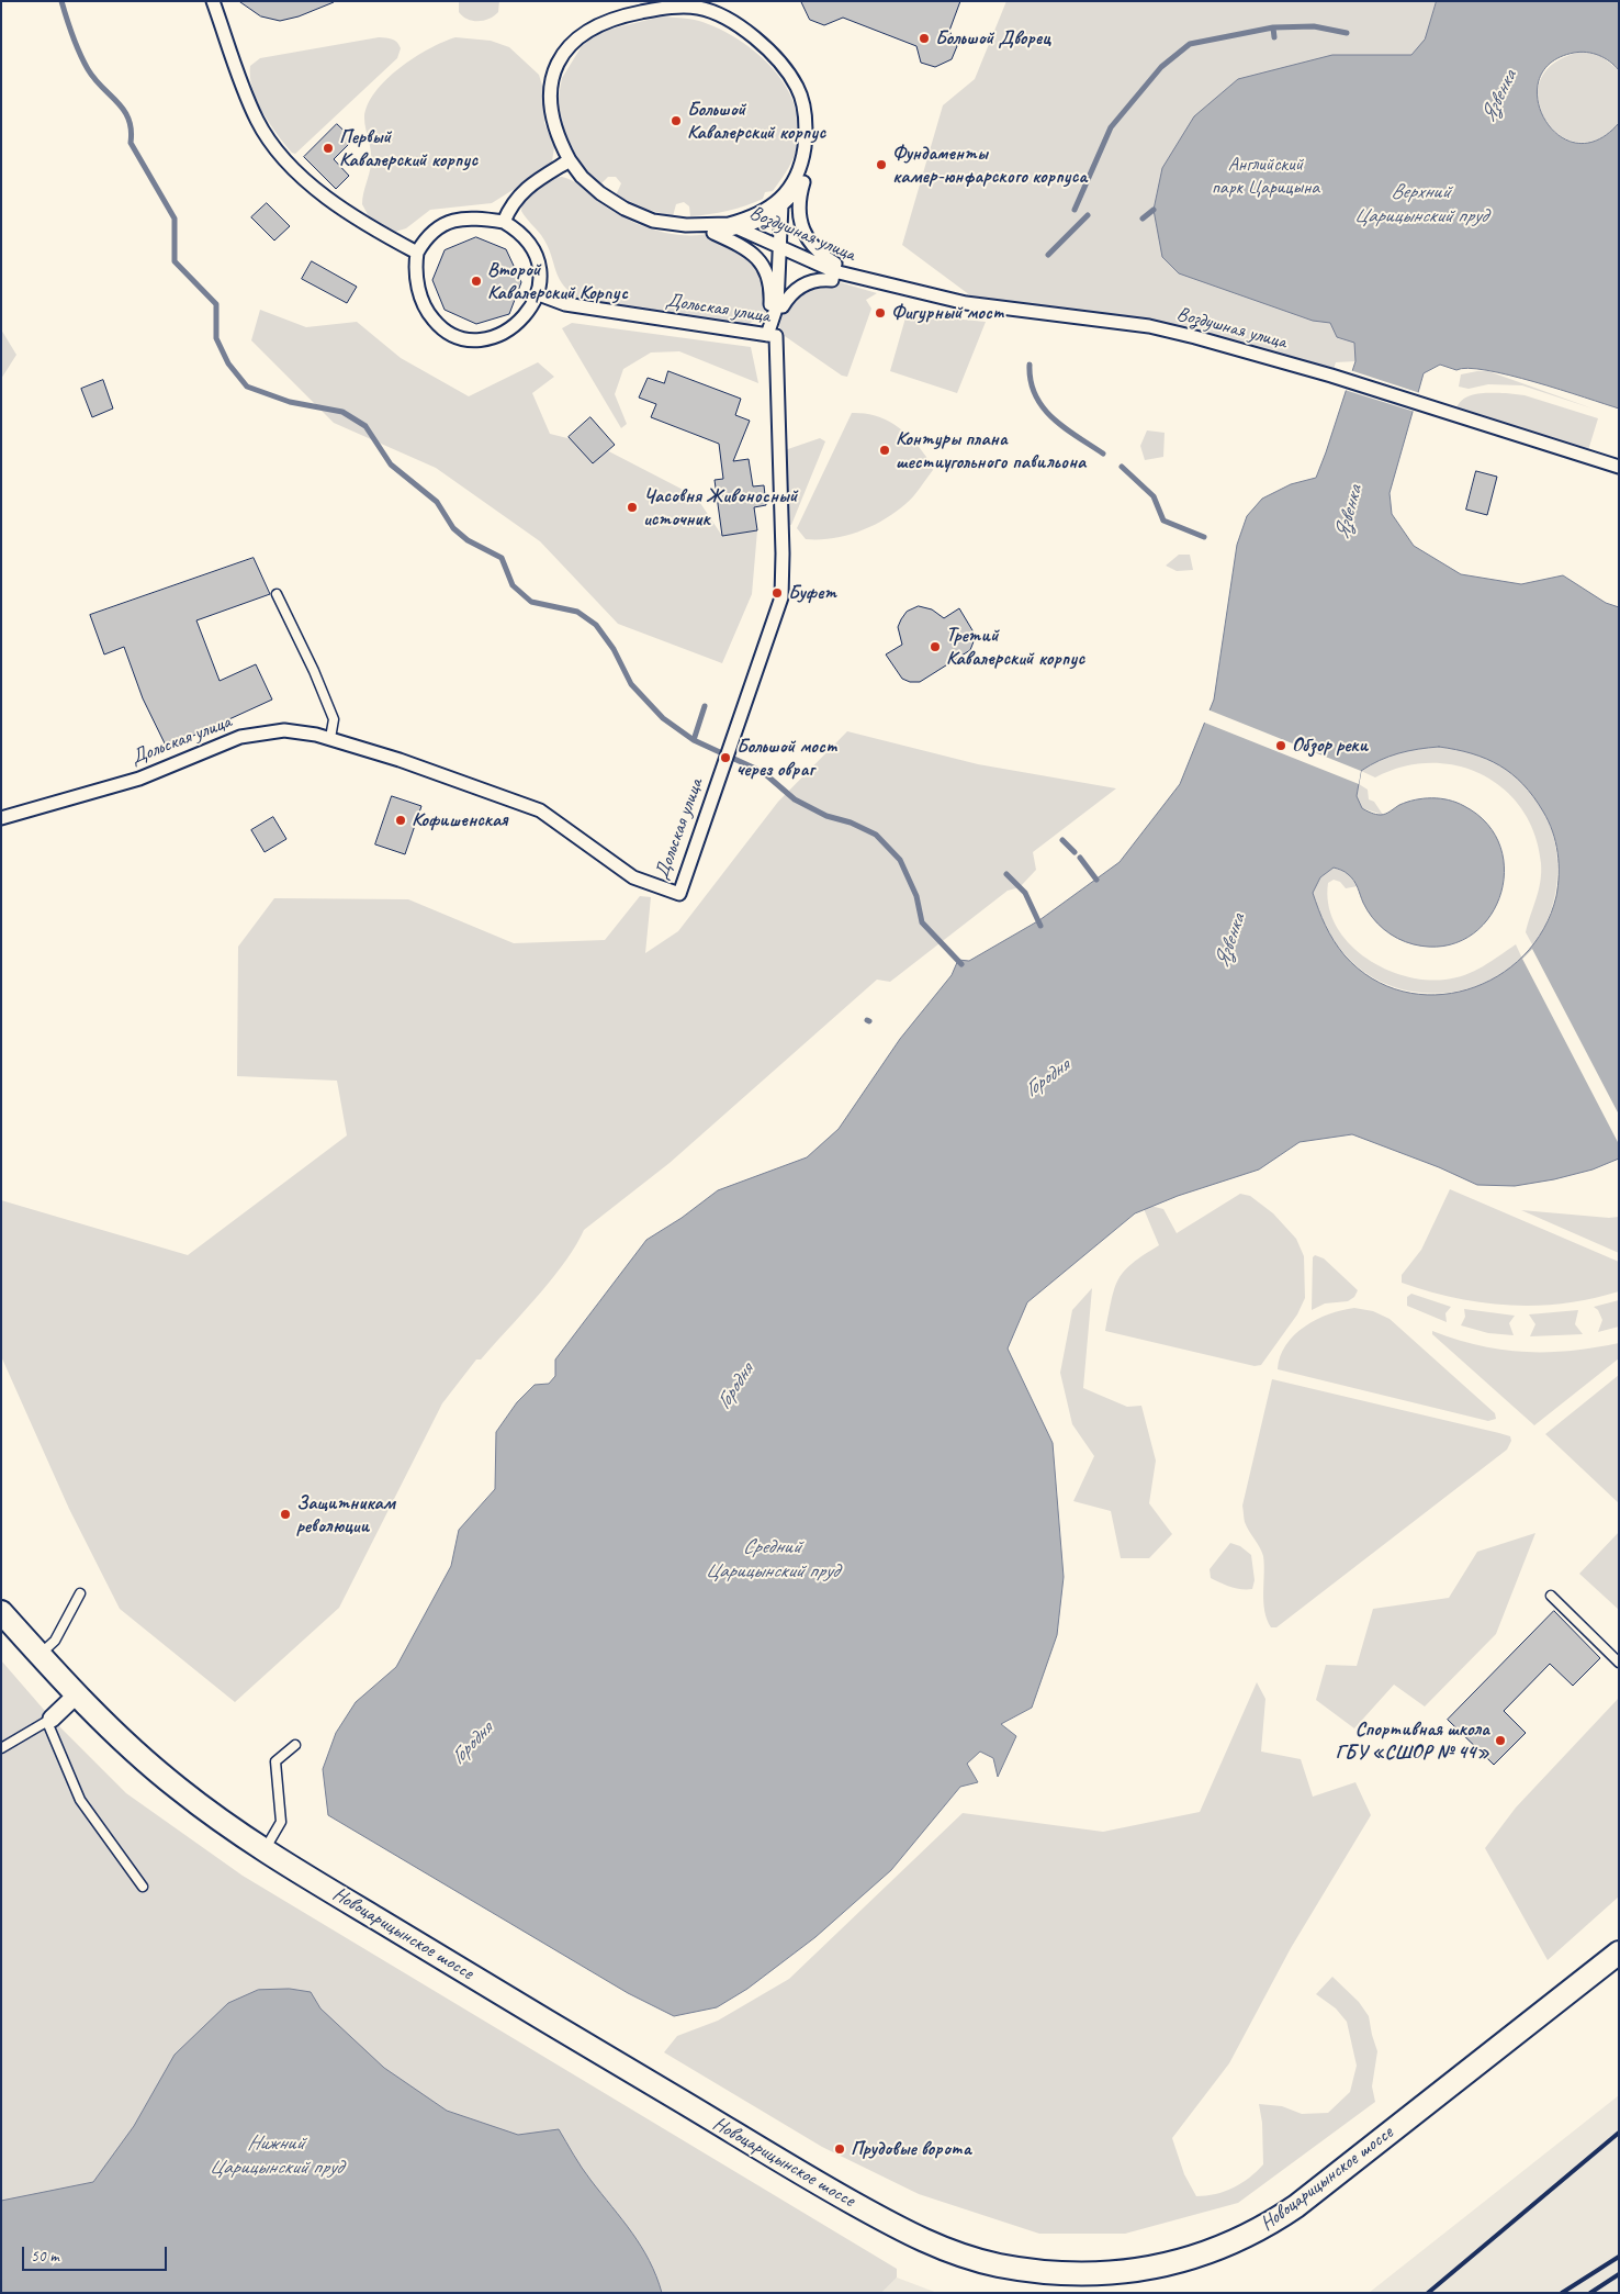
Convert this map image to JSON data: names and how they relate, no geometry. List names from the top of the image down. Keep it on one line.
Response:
{"streets":{"main road":["Новоцарицынское шоссе"],"street":["Воздушная улица","Дольская улица"]},"water":["Язвенка","Верхний Царицынский пруд","Городня","Средний Царицынский пруд","Нижний Царицынский пруд"],"parks":["Английский парк Царицына"],"places":["Большой Дворец","Большой Кавалерский корпус","Первый Кавалерский корпус","Фундаменты камер-юнфарского корпуса","Второй Кавалерский Корпус","Фигурный мост","Контуры плана шестиугольного павильона","Часовня Живоносный источник","Буфет","Третий Кавалерский корпус","Обзор реки","Большой мост через овраг","Кофишенская","Защитникам революции","Спортивная школа ГБУ «СШОР № 44»","Прудовые ворота"],"scale_bar":"50 m"}
